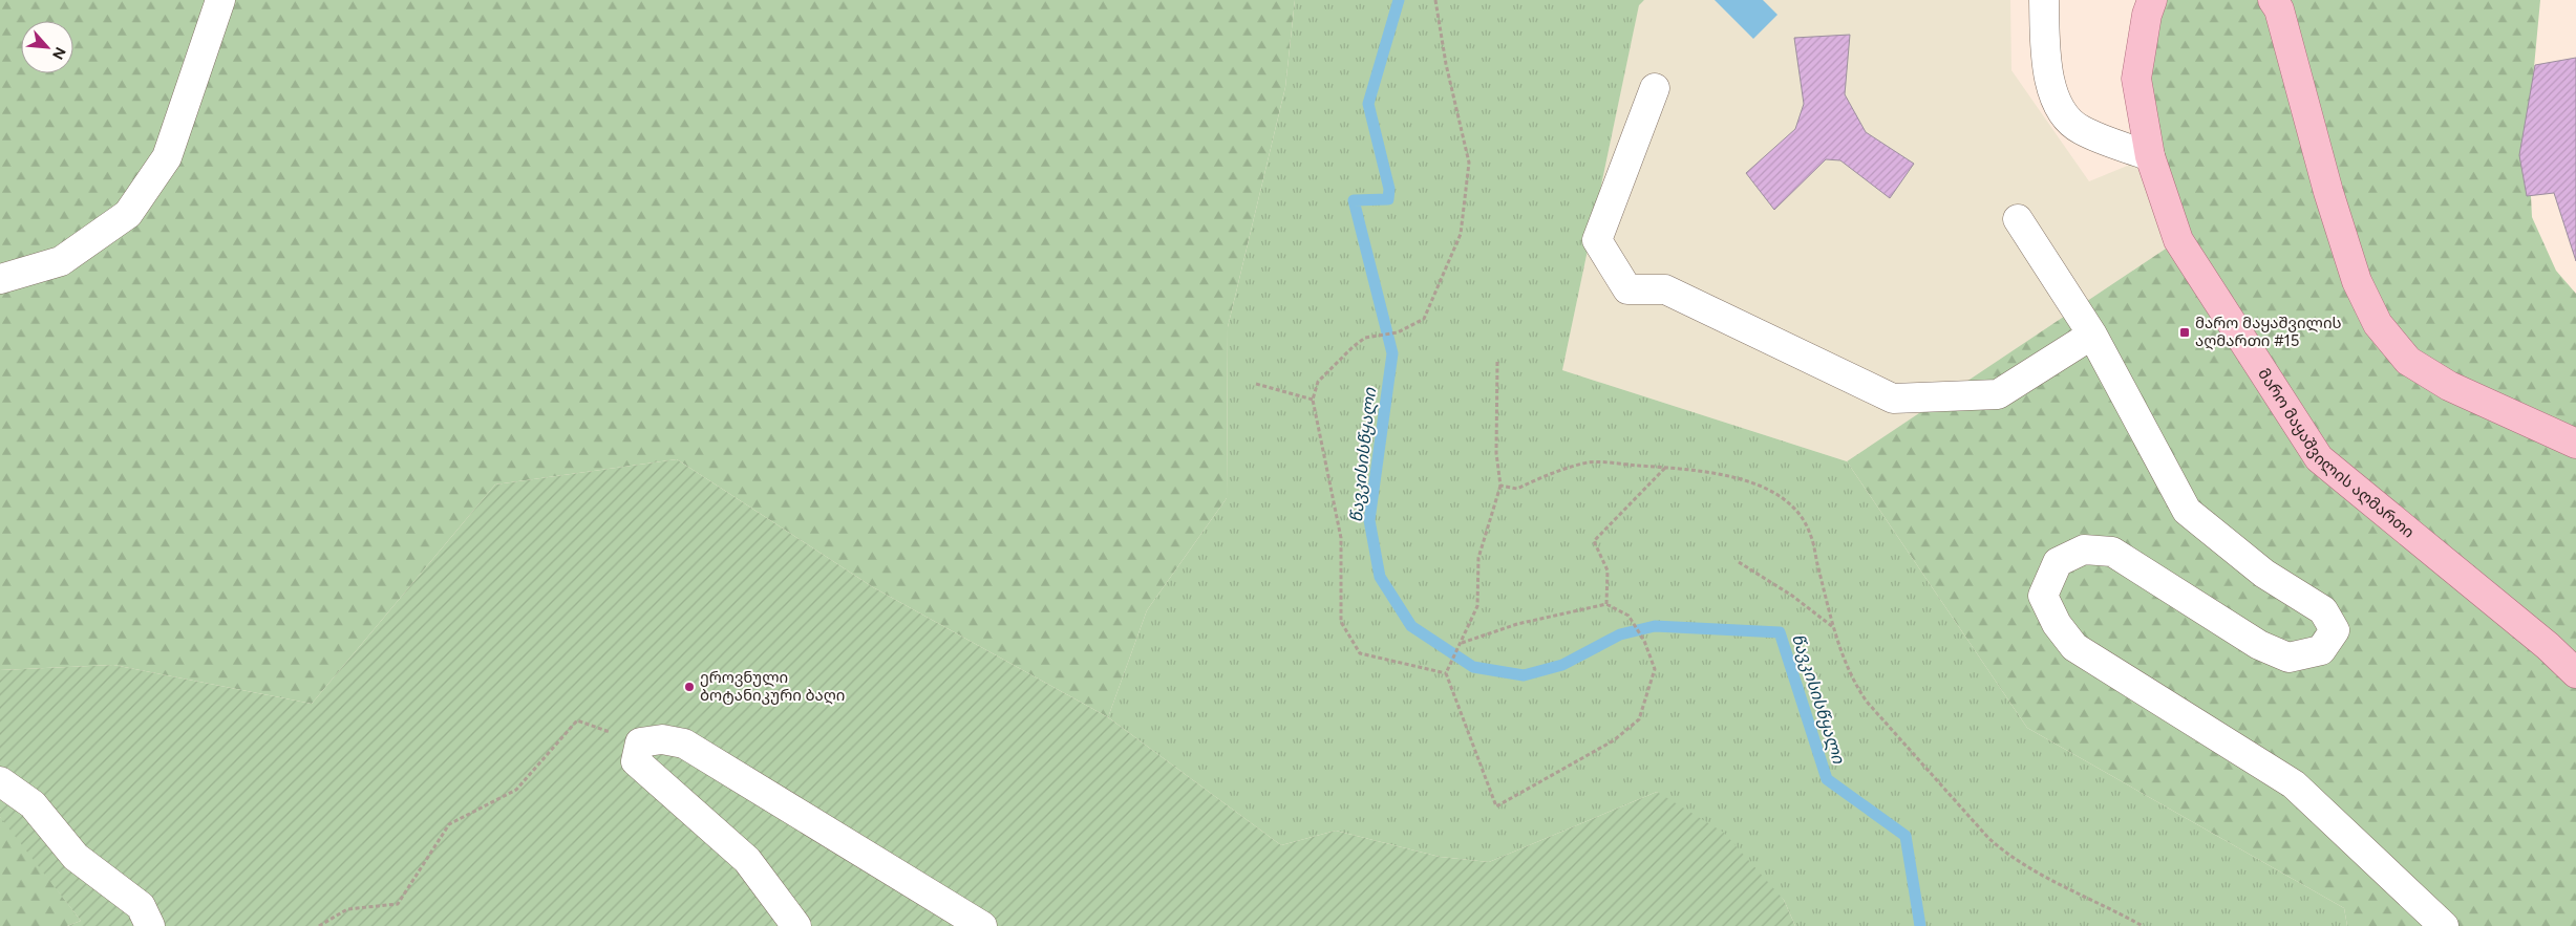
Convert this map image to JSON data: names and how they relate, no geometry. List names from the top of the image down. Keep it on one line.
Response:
{"streets":{"main road":["მარო მაყაშვილის აღმართი"]},"water":["წავკისისწყალი"],"places":{"transit":["მარო მაყაშვილის აღმართი #15"],"other":["ეროვნული ბოტანიკური ბაღი"]},"north":"bottom right"}
